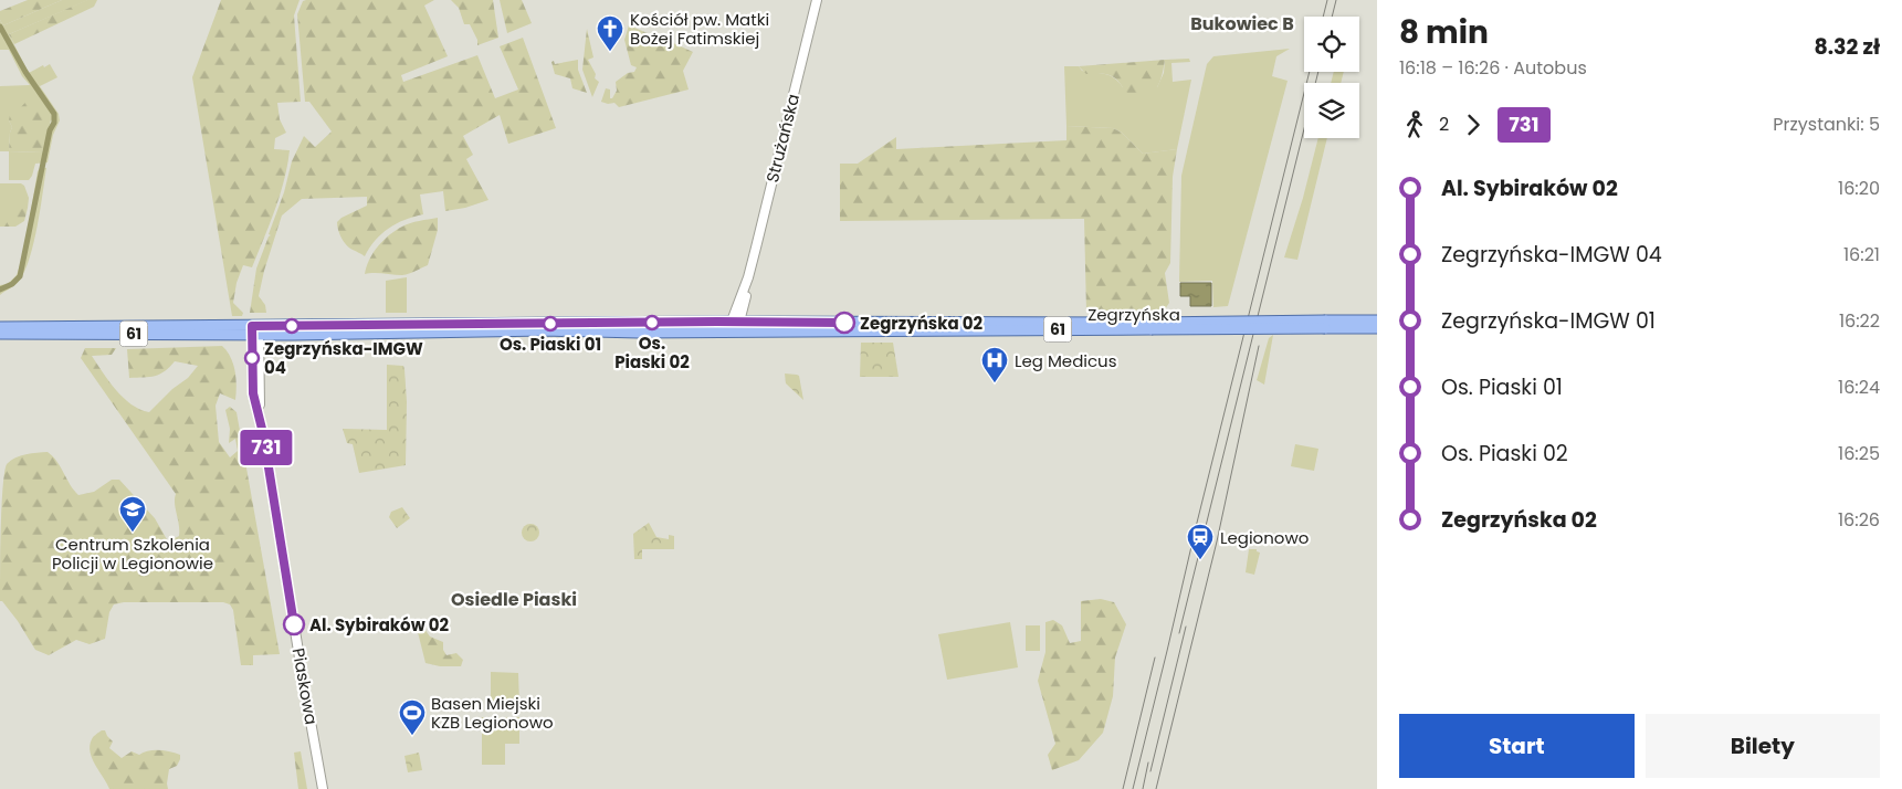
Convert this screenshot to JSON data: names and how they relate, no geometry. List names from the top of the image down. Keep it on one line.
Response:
{"streets":{"main road":["Zegrzyńska","61"],"street":["Strużańska","Piaskowa"]},"crossings":[["Strużańska","Zegrzyńska"],["Zegrzyńska","61"],["Zegrzyńska","Piaskowa"]],"districts":["Bukowiec B","Osiedle Piaski"],"places":{"church":["Kościół pw. Matki Bożej Fatimskiej"],"other":["Os. Piaski 02","Zegrzyńska 02","Os. Piaski 01","Zegrzyńska-IMGW 04","Al. Sybiraków 02"],"hospital":["Leg Medicus"],"school or university":["Centrum Szkolenia Policji w Legionowie"],"station":["Legionowo"],"sports":["Basen Miejski KZB Legionowo"]},"lines":["bus line 731"],"page":{"on_map":"731","heading":["8 min","16:18 – 16:26 · Autobus","8.32 zł"],"legs":["2","731","Przystanki: 5"],"list":[{"name":"Al. Sybiraków 02","value":"16:20"},{"name":"Zegrzyńska-IMGW 04","value":"16:21"},{"name":"Zegrzyńska-IMGW 01","value":"16:22"},{"name":"Os. Piaski 01","value":"16:24"},{"name":"Os. Piaski 02","value":"16:25"},{"name":"Zegrzyńska 02","value":"16:26"}],"buttons":["Start","Bilety"]}}
